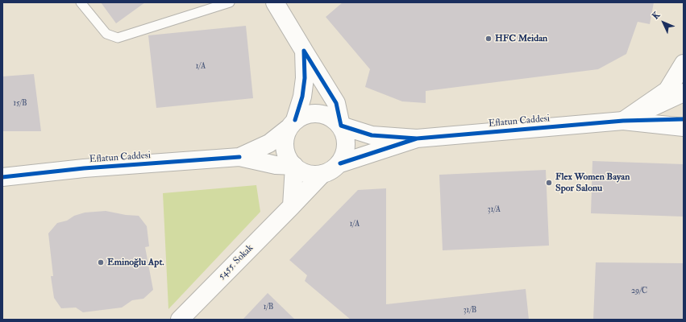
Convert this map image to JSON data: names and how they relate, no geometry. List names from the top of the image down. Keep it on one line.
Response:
{"streets":{"main road":["Eflatun Caddesi","5455. Sokak"]},"places":["HFC Meidan","Flex Women Bayan Spor Salonu","Eminoğlu Apt."],"house_numbers":["1/A","15/B","31/A","1/A","29/C","1/B","31/B"],"north":"top left"}
